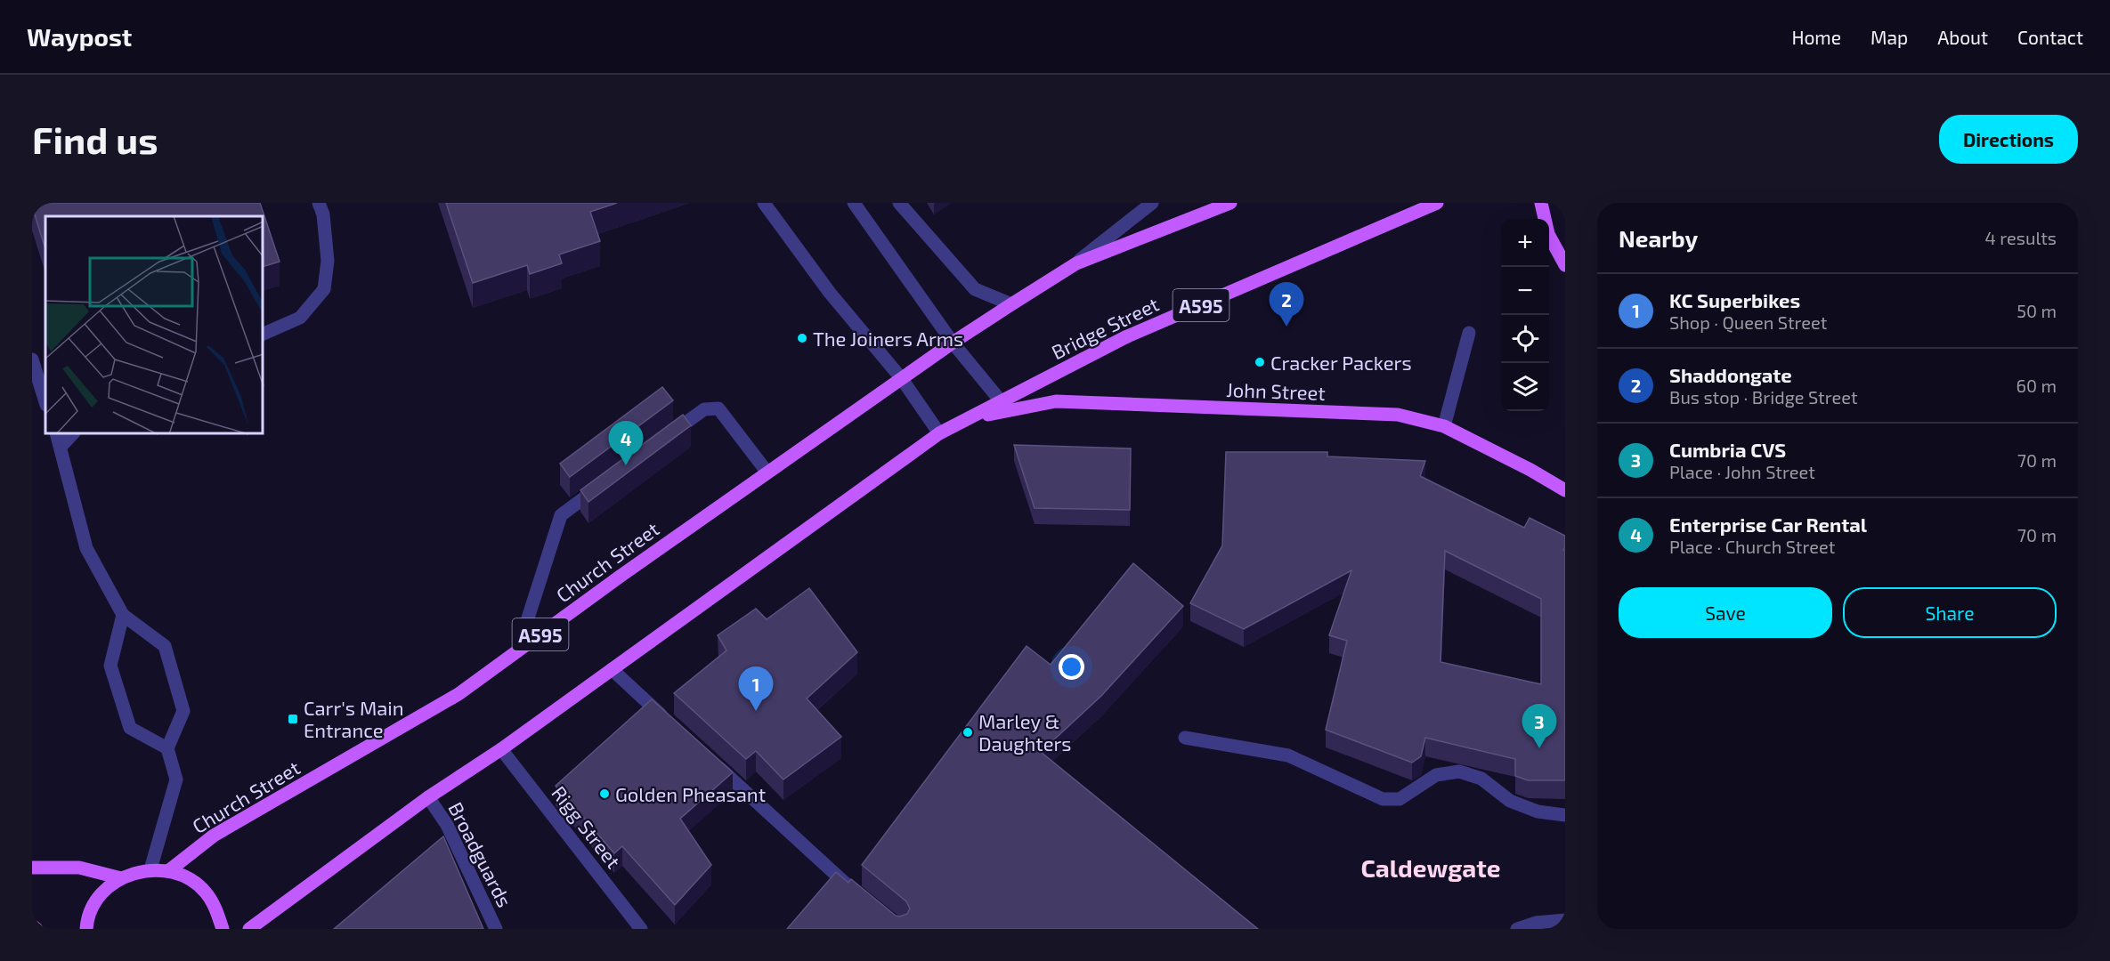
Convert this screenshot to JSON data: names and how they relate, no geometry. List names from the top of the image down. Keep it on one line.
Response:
{"streets":{"main road":["A595","Bridge Street","John Street","Church Street"],"street":["Rigg Street","Broadguards"]},"crossings":[["A595","Bridge Street"],["A595","John Street"],["A595","Church Street"],["A595","Rigg Street"],["A595","Broadguards"],["Bridge Street","John Street"]],"districts":["Caldewgate"],"places":{"other":["The Joiners Arms","Cracker Packers","Marley & Daughters","Golden Pheasant"],"transit":["Carr's Main Entrance"]},"page":{"header":"Waypost","nav":["Home","Map","About","Contact"],"buttons":["Directions",["Save","Share"]],"title":"Find us","heading":["Nearby","4 results"],"map_buttons":["+","−"],"list":[{"mark":"1","name":"KC Superbikes","note":"Shop · Queen Street","value":"50 m"},{"mark":"2","name":"Shaddongate","note":"Bus stop · Bridge Street","value":"60 m"},{"mark":"3","name":"Cumbria CVS","note":"Place · John Street","value":"70 m"},{"mark":"4","name":"Enterprise Car Rental","note":"Place · Church Street","value":"70 m"}],"pins":["2","4","1","3"]}}
